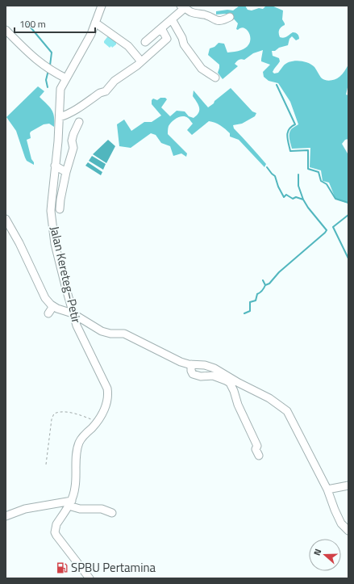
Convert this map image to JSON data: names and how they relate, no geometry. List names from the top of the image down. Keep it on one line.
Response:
{"streets":{"street":["Jalan Kereteg–Petir"]},"places":{"fuel station":["SPBU Pertamina"]},"scale_bar":"100 m","north":"left"}
